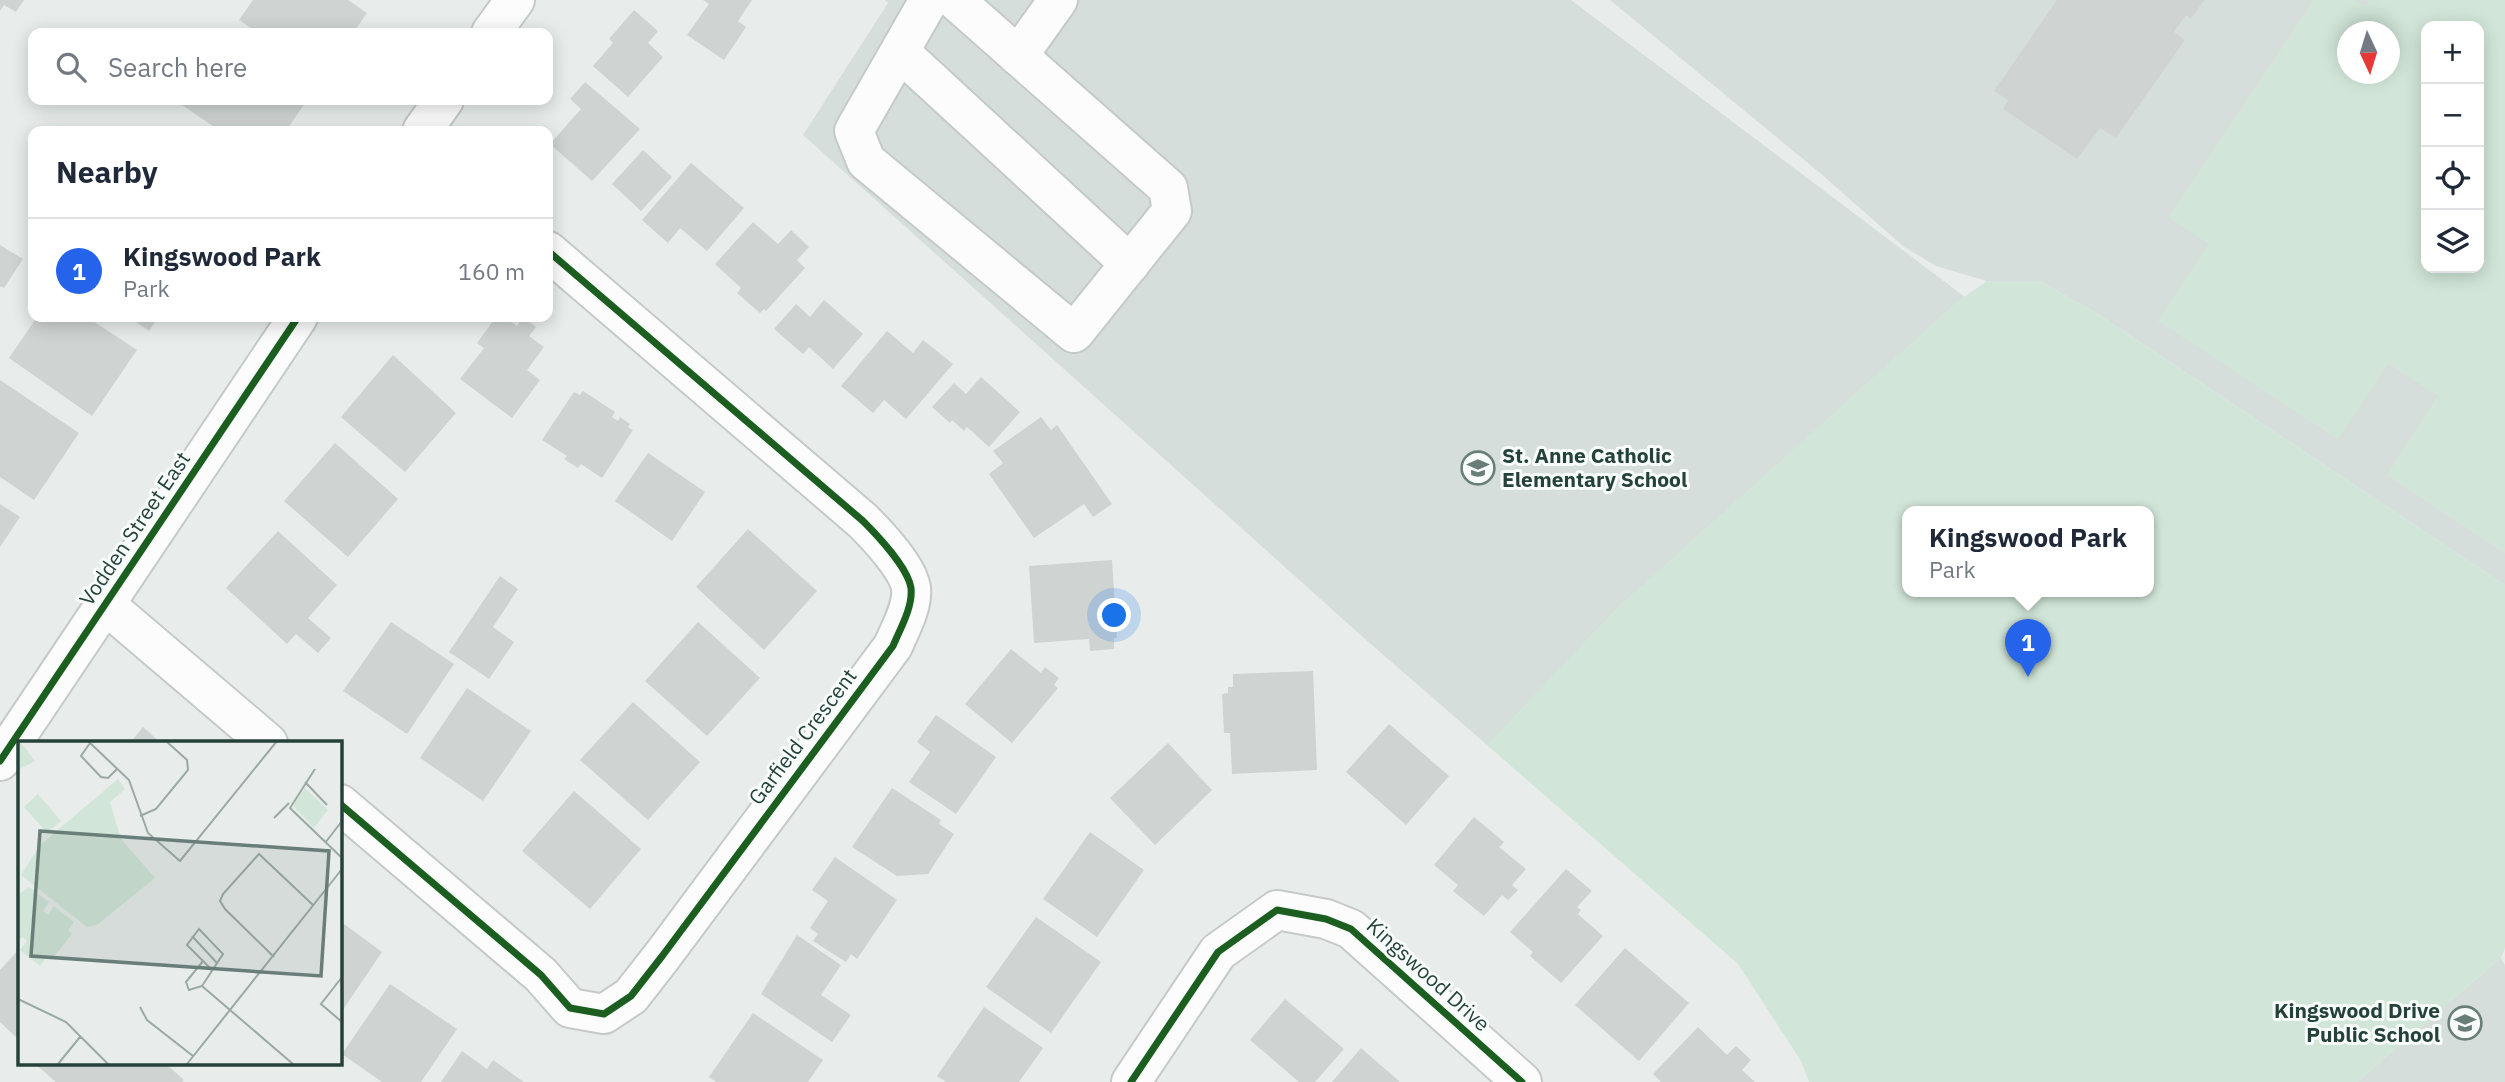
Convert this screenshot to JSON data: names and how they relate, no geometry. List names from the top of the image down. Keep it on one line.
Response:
{"streets":{"street":["Vodden Street East","Garfield Crescent","Kingswood Drive"]},"places":{"school or university":["St. Anne Catholic Elementary School","Kingswood Drive Public School"]},"north":"bottom","page":{"map_buttons":["+","−"],"search":"Search here","heading":"Nearby","list":[{"mark":"1","name":"Kingswood Park","note":"Park","value":"160 m"}],"popup":["Kingswood Park","Park"],"pins":"1"}}
